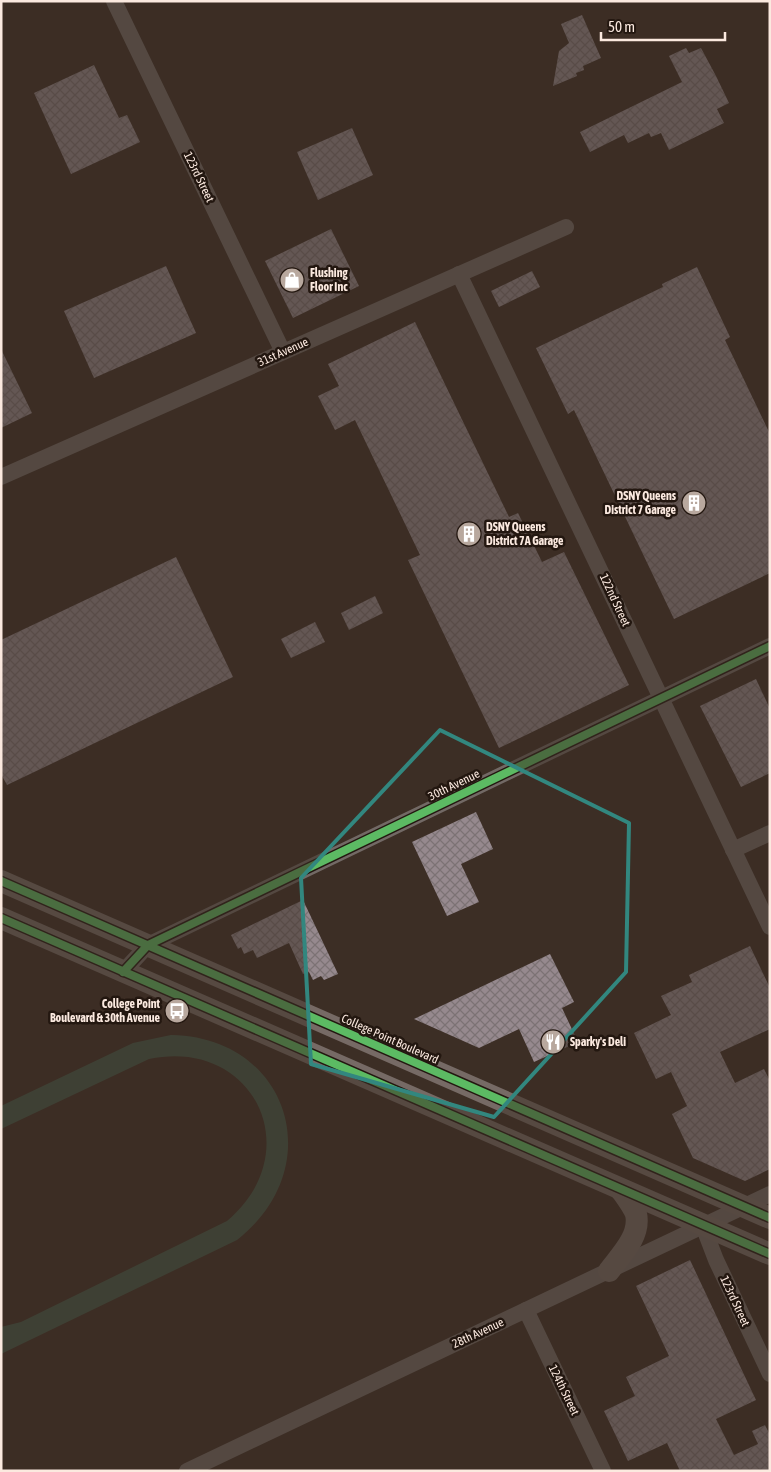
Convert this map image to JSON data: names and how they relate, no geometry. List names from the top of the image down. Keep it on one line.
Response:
{"streets":{"main road":["College Point Boulevard"],"street":["123rd Street","31st Avenue","122nd Street","30th Avenue","28th Avenue","124th Street"]},"crossings":[["123rd Street","31st Avenue"],["123rd Street","28th Avenue"],["31st Avenue","122nd Street"],["122nd Street","30th Avenue"],["30th Avenue","College Point Boulevard"],["College Point Boulevard","28th Avenue"],["28th Avenue","124th Street"]],"places":{"shop":["Flushing Floor Inc"],"building":["DSNY Queens District 7 Garage","DSNY Queens District 7A Garage"],"bus stop":["College Point Boulevard & 30th Avenue"],"restaurant":["Sparky's Deli"]},"scale_bar":"50 m"}
